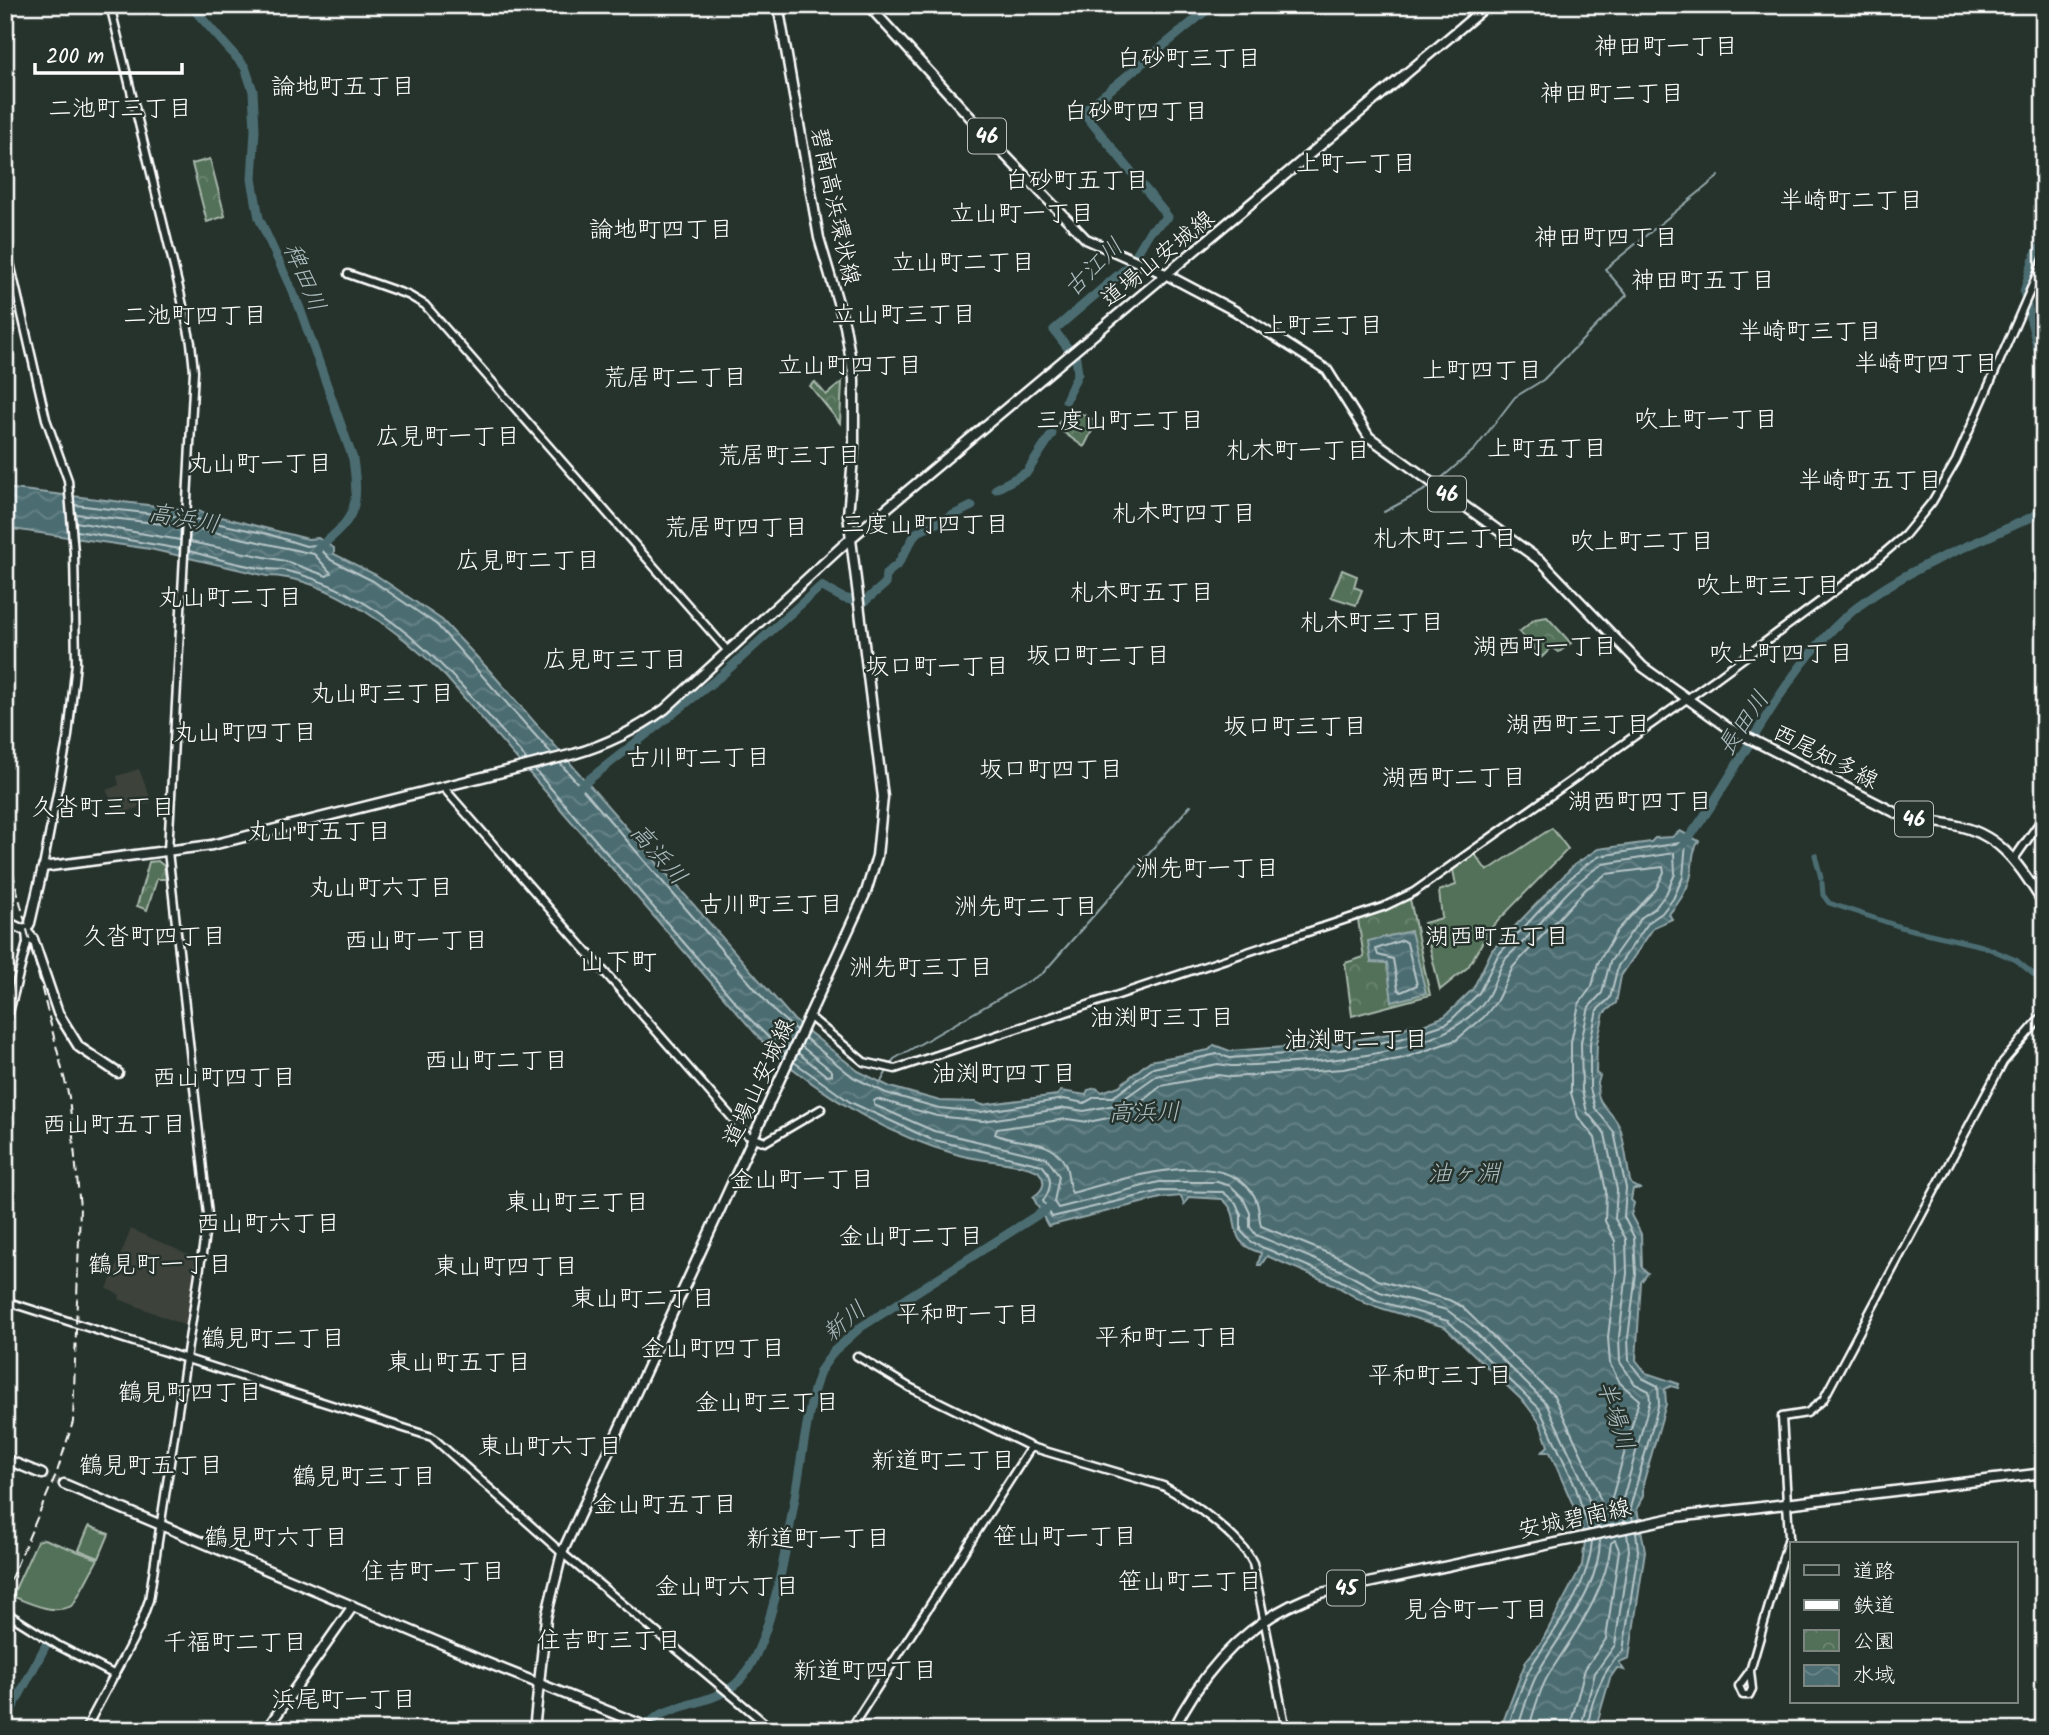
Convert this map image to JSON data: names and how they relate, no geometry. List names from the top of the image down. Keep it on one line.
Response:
{"streets":{"main road":["46","碧南高浜環状線","道場山安城線","西尾知多線","安城碧南線","45"]},"crossings":[["碧南高浜環状線","道場山安城線"],["道場山安城線","西尾知多線"]],"districts":["神田町一丁目","白砂町三丁目","論地町五丁目","神田町二丁目","二池町三丁目","白砂町四丁目","上町一丁目","白砂町五丁目","半崎町二丁目","立山町一丁目","論地町四丁目","神田町四丁目","立山町二丁目","神田町五丁目","立山町三丁目","二池町四丁目","上町三丁目","半崎町三丁目","半崎町四丁目","立山町四丁目","上町四丁目","荒居町二丁目","吹上町一丁目","三度山町二丁目","広見町一丁目","上町五丁目","札木町一丁目","荒居町三丁目","丸山町一丁目","半崎町五丁目","札木町四丁目","三度山町四丁目","荒居町四丁目","札木町二丁目","吹上町二丁目","広見町二丁目","吹上町三丁目","札木町五丁目","丸山町二丁目","札木町三丁目","湖西町一丁目","吹上町四丁目","坂口町二丁目","広見町三丁目","坂口町一丁目","丸山町三丁目","湖西町三丁目","坂口町三丁目","丸山町四丁目","古川町二丁目","坂口町四丁目","湖西町二丁目","湖西町四丁目","久沓町三丁目","丸山町五丁目","洲先町一丁目","丸山町六丁目","古川町三丁目","洲先町二丁目","久沓町四丁目","湖西町五丁目","西山町一丁目","山下町","洲先町三丁目","油渕町三丁目","油渕町二丁目","西山町二丁目","油渕町四丁目","西山町四丁目","西山町五丁目","金山町一丁目","東山町三丁目","西山町六丁目","金山町二丁目","鶴見町一丁目","東山町四丁目","東山町二丁目","平和町一丁目","平和町二丁目","鶴見町二丁目","金山町四丁目","東山町五丁目","平和町三丁目","鶴見町四丁目","金山町三丁目","東山町六丁目","新道町二丁目","鶴見町五丁目","鶴見町三丁目","金山町五丁目","笹山町一丁目","鶴見町六丁目","新道町一丁目","住吉町一丁目","笹山町二丁目","金山町六丁目","見合町一丁目","住吉町三丁目","千福町二丁目","新道町四丁目","浜尾町一丁目"],"water":["古江川","稗田川","高浜川","長田川","油ヶ淵","新川","半場川"],"legend":["道路","鉄道","公園","水域"],"scale_bar":"200 m"}
